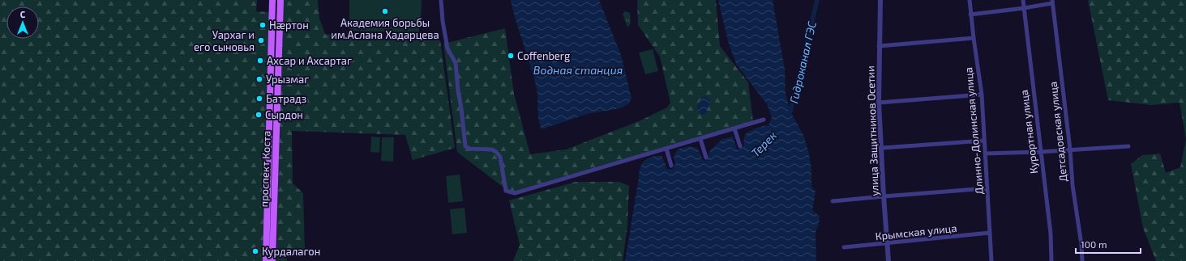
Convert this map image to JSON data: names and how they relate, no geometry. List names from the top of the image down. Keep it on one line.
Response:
{"streets":{"main road":["проспект Коста"],"street":["улица Защитников Осетии","Длинно-Долинская улица","Курортная улица","Детсадовская улица","Крымская улица"]},"crossings":[["улица Защитников Осетии","Крымская улица"],["Длинно-Долинская улица","Крымская улица"]],"water":["Гидроканал ГЭС","Водная станция","Терек"],"places":["Академия борьбы им.Аслана Хадарцева","Нæртон","Уархаг и его сыновья","Coffenberg","Ахсар и Ахсартаг","Урызмаг","Батрадз","Сырдон","Курдалагон"],"scale_bar":"100 m","north":"top"}
